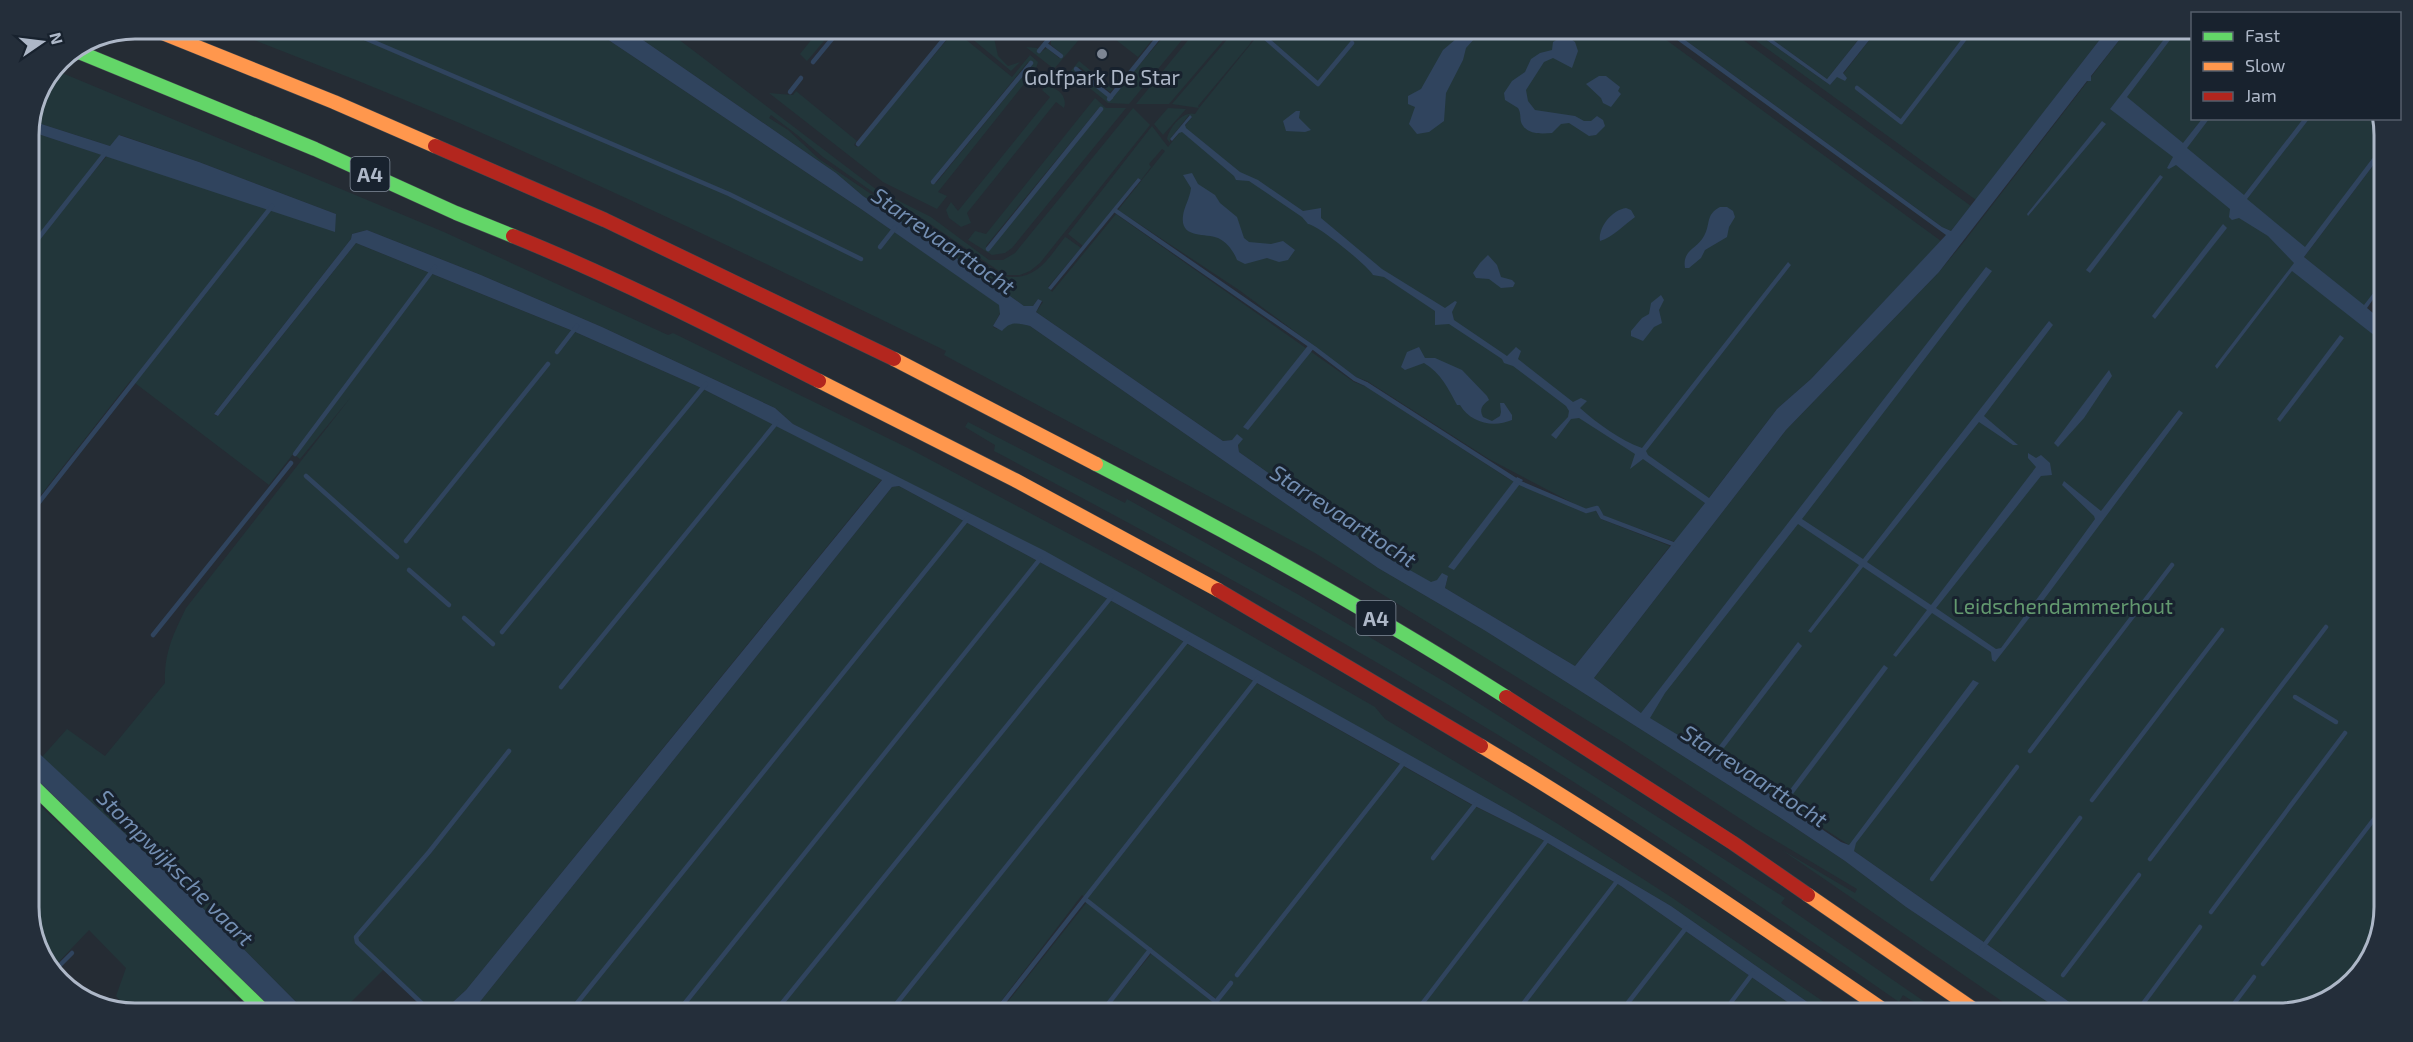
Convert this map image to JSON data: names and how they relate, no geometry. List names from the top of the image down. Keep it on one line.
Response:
{"streets":{"main road":["A4"]},"water":["Starrevaarttocht","Stompwijksche vaart"],"parks":["Leidschendammerhout"],"places":["Golfpark De Star"],"legend":["Fast","Slow","Jam"],"north":"right"}
